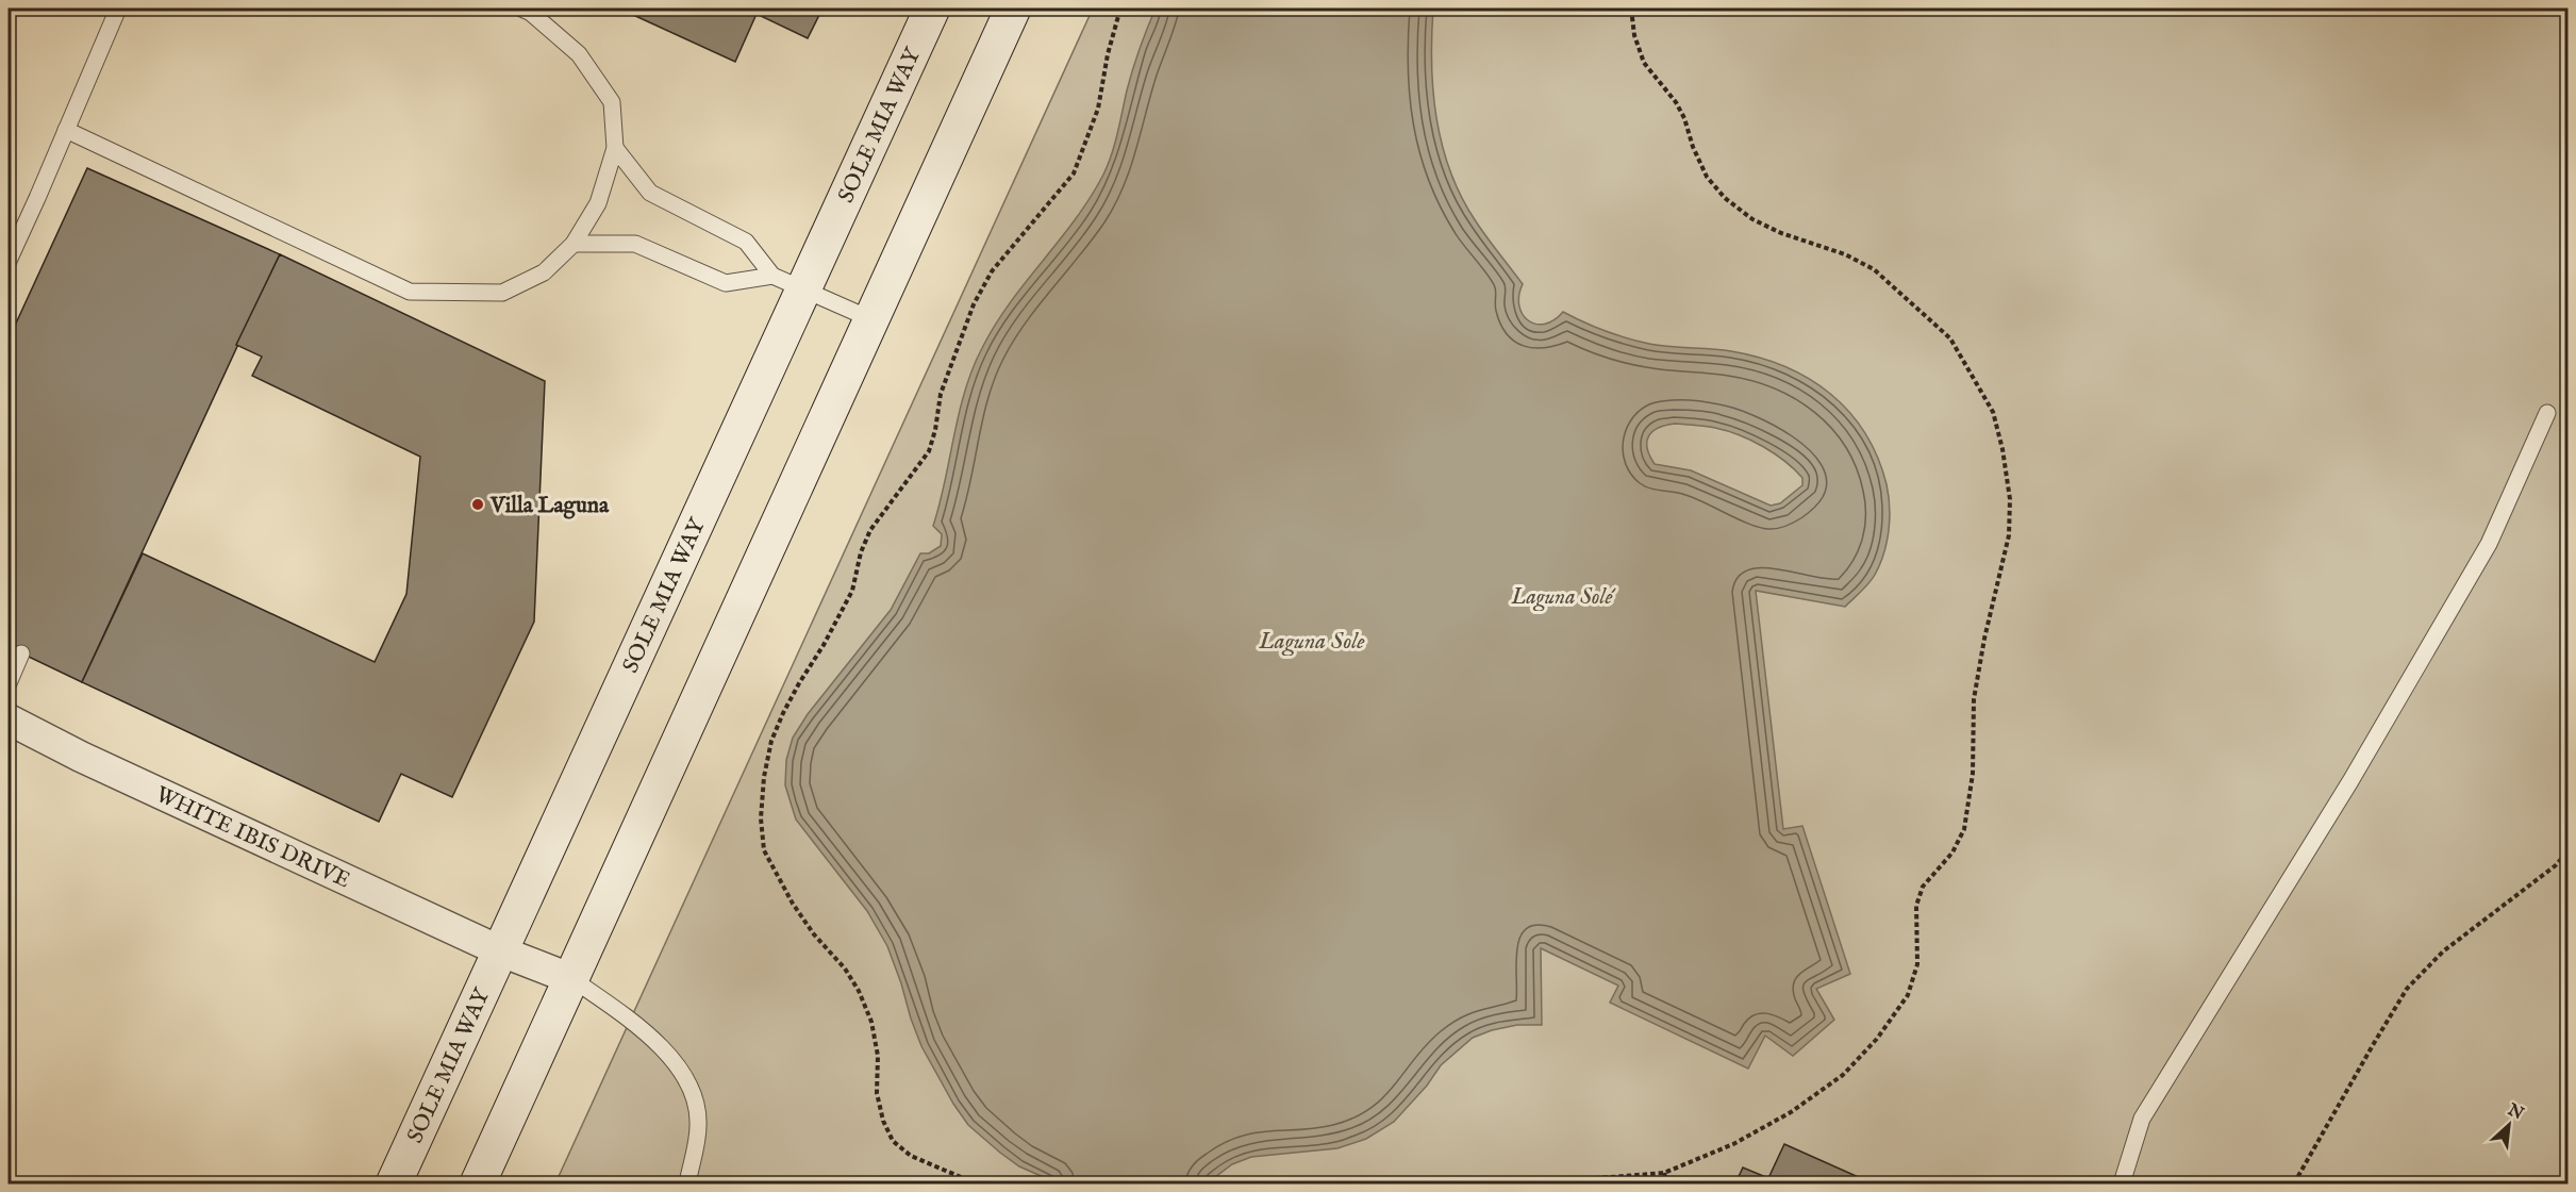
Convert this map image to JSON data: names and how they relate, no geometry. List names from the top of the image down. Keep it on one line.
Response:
{"streets":{"street":["SOLE MIA WAY","WHITE IBIS DRIVE"]},"crossings":[["SOLE MIA WAY","WHITE IBIS DRIVE"]],"water":["Laguna Sole"],"parks":["Laguna Solé"],"places":["Villa Laguna"],"north":"top right"}
